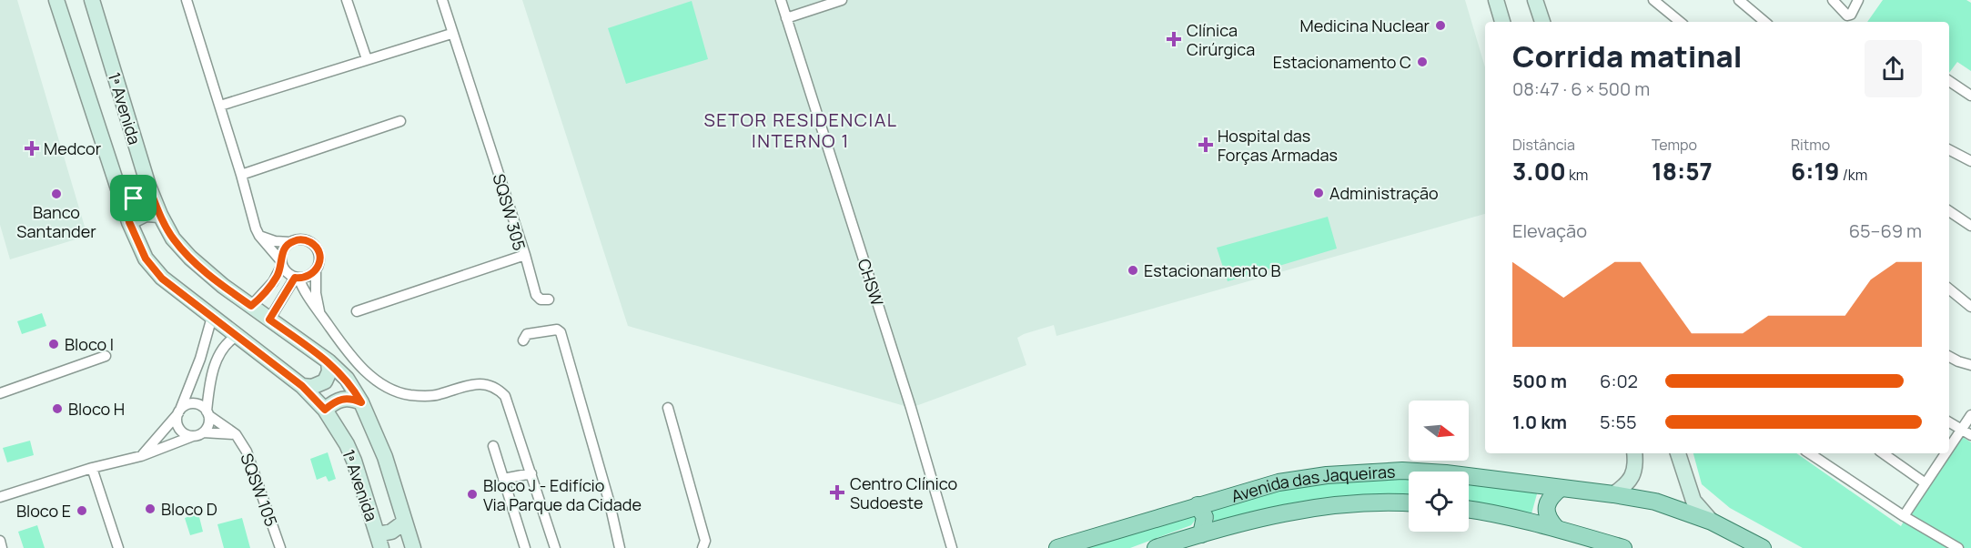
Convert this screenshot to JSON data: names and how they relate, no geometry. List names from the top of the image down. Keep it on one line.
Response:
{"streets":{"main road":["1ª Avenida","Avenida das Jaqueiras"],"street":["SQSW 305","CHSW","SQSW 105"]},"districts":["SETOR RESIDENCIAL INTERNO 1"],"places":{"other":["Medicina Nuclear","Estacionamento C","Administração","Banco Santander","Estacionamento B","Bloco I","Bloco H","Bloco J - Edifício Via Parque da Cidade","Bloco D","Bloco E"],"health":["Clínica Cirúrgica","Hospital das Forças Armadas","Medcor","Centro Clínico Sudoeste"]},"north":"right","page":{"heading":["Corrida matinal","08:47 · 6 × 500 m"],"stats":[["Distância","3.00 km"],["Tempo","18:57"],["Ritmo","6:19 /km"]],"chart":["Elevação","65–69 m"],"list":[{"name":"500 m","note":"6:02"},{"name":"1.0 km","note":"5:55"}]}}
